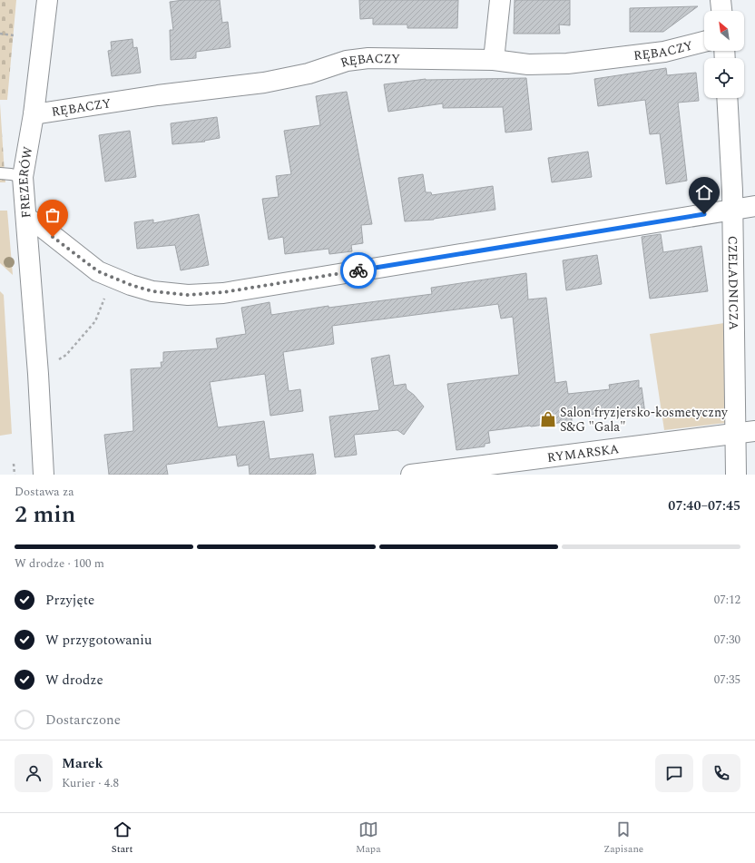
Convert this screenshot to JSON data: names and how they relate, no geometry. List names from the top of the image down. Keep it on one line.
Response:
{"streets":{"street":["RĘBACZY","FREZERÓW","CZELADNICZA","RYMARSKA"]},"crossings":[["RĘBACZY","FREZERÓW"],["CZELADNICZA","RYMARSKA"]],"places":{"shop":["Salon fryzjersko-kosmetyczny S&G \"Gala\""]},"north":"top left","page":{"heading":["2 min","Dostawa za","07:40–07:45"],"panel":["Marek","Kurier · 4.8"],"bar":"W drodze · 100 m","list":[["Przyjęte","07:12"],["W przygotowaniu","07:30"],["W drodze","07:35"],"Dostarczone"],"tabs":["Start","Mapa","Zapisane"]}}
